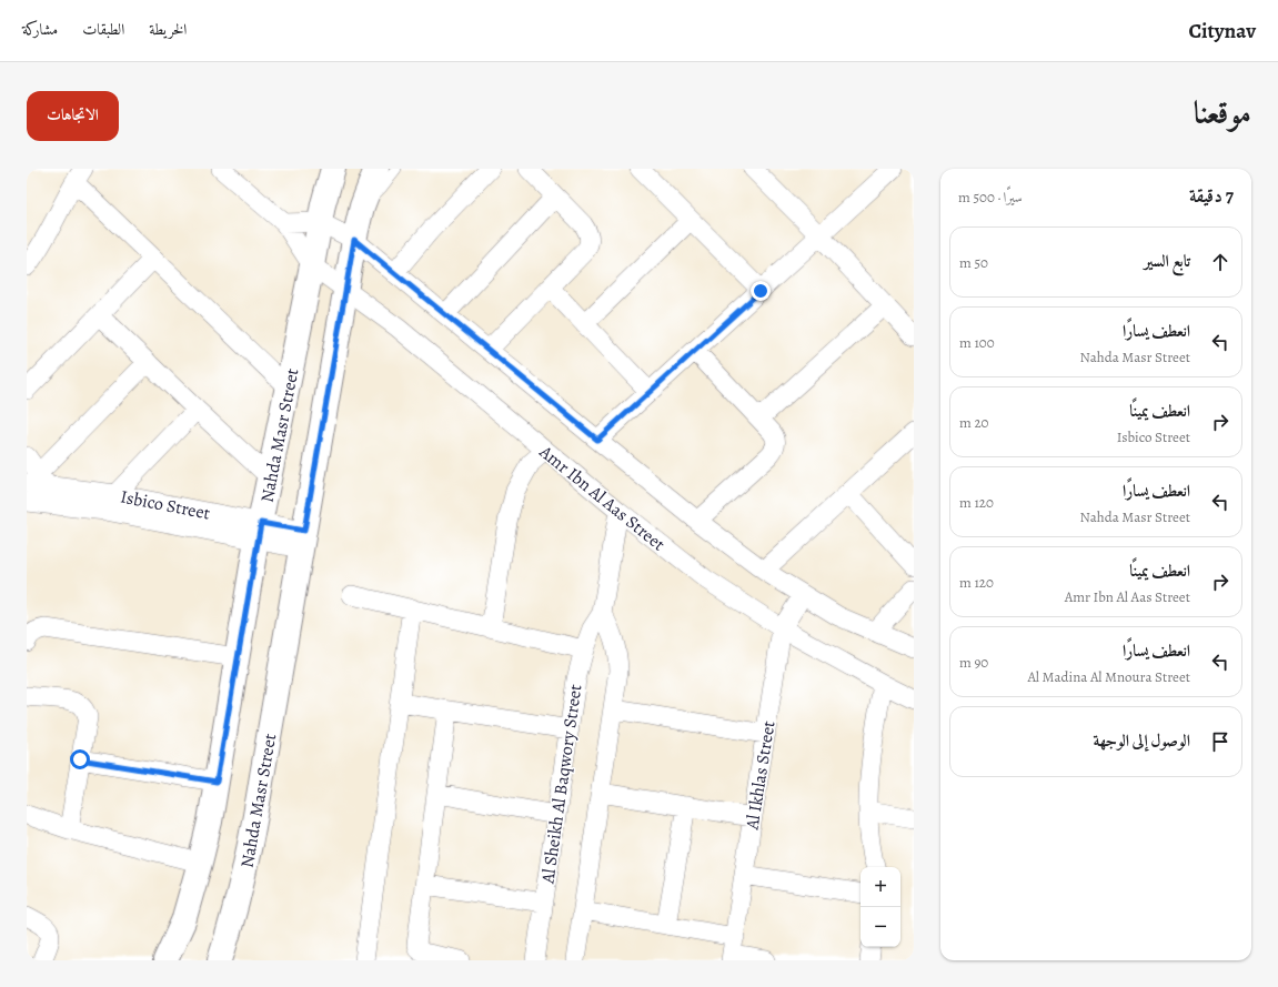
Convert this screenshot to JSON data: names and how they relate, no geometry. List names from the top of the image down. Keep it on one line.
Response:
{"streets":{"street":["Nahda Masr Street","Amr Ibn Al Aas Street","Isbico Street","Al Ikhlas Street","Al Sheikh Al Baqwory Street"]},"crossings":[["Nahda Masr Street","Amr Ibn Al Aas Street"],["Nahda Masr Street","Isbico Street"],["Amr Ibn Al Aas Street","Al Ikhlas Street"],["Amr Ibn Al Aas Street","Al Sheikh Al Baqwory Street"]],"page":{"header":"Citynav","nav":["الخريطة","الطبقات","مشاركة"],"title":"موقعنا","buttons":"الاتجاهات","heading":["7 دقيقة","سيرًا · 500 m"],"list":[["تابع السير","50 m"],["انعطف يسارًا","Nahda Masr Street","100 m"],["انعطف يمينًا","Isbico Street","20 m"],["انعطف يسارًا","Nahda Masr Street","120 m"],["انعطف يمينًا","Amr Ibn Al Aas Street","120 m"],["انعطف يسارًا","Al Madina Al Mnoura Street","90 m"],"الوصول إلى الوجهة"],"map_buttons":["+","−"]}}
